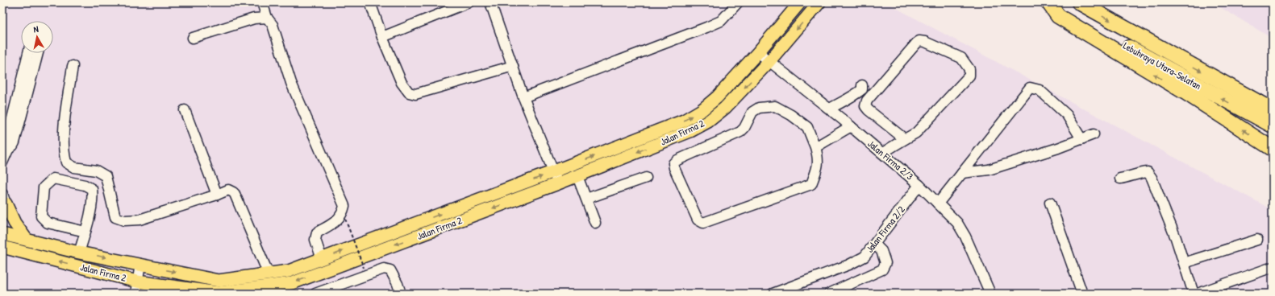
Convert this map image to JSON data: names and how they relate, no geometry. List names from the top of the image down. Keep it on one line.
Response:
{"streets":{"highway":["Lebuhraya Utara–Selatan"],"main road":["Jalan Firma 2"],"street":["Jalan Firma 2/3","Jalan Firma 2/2"]},"crossings":[["Jalan Firma 2","Jalan Firma 2/3"],["Jalan Firma 2/3","Jalan Firma 2/2"]],"north":"top"}
